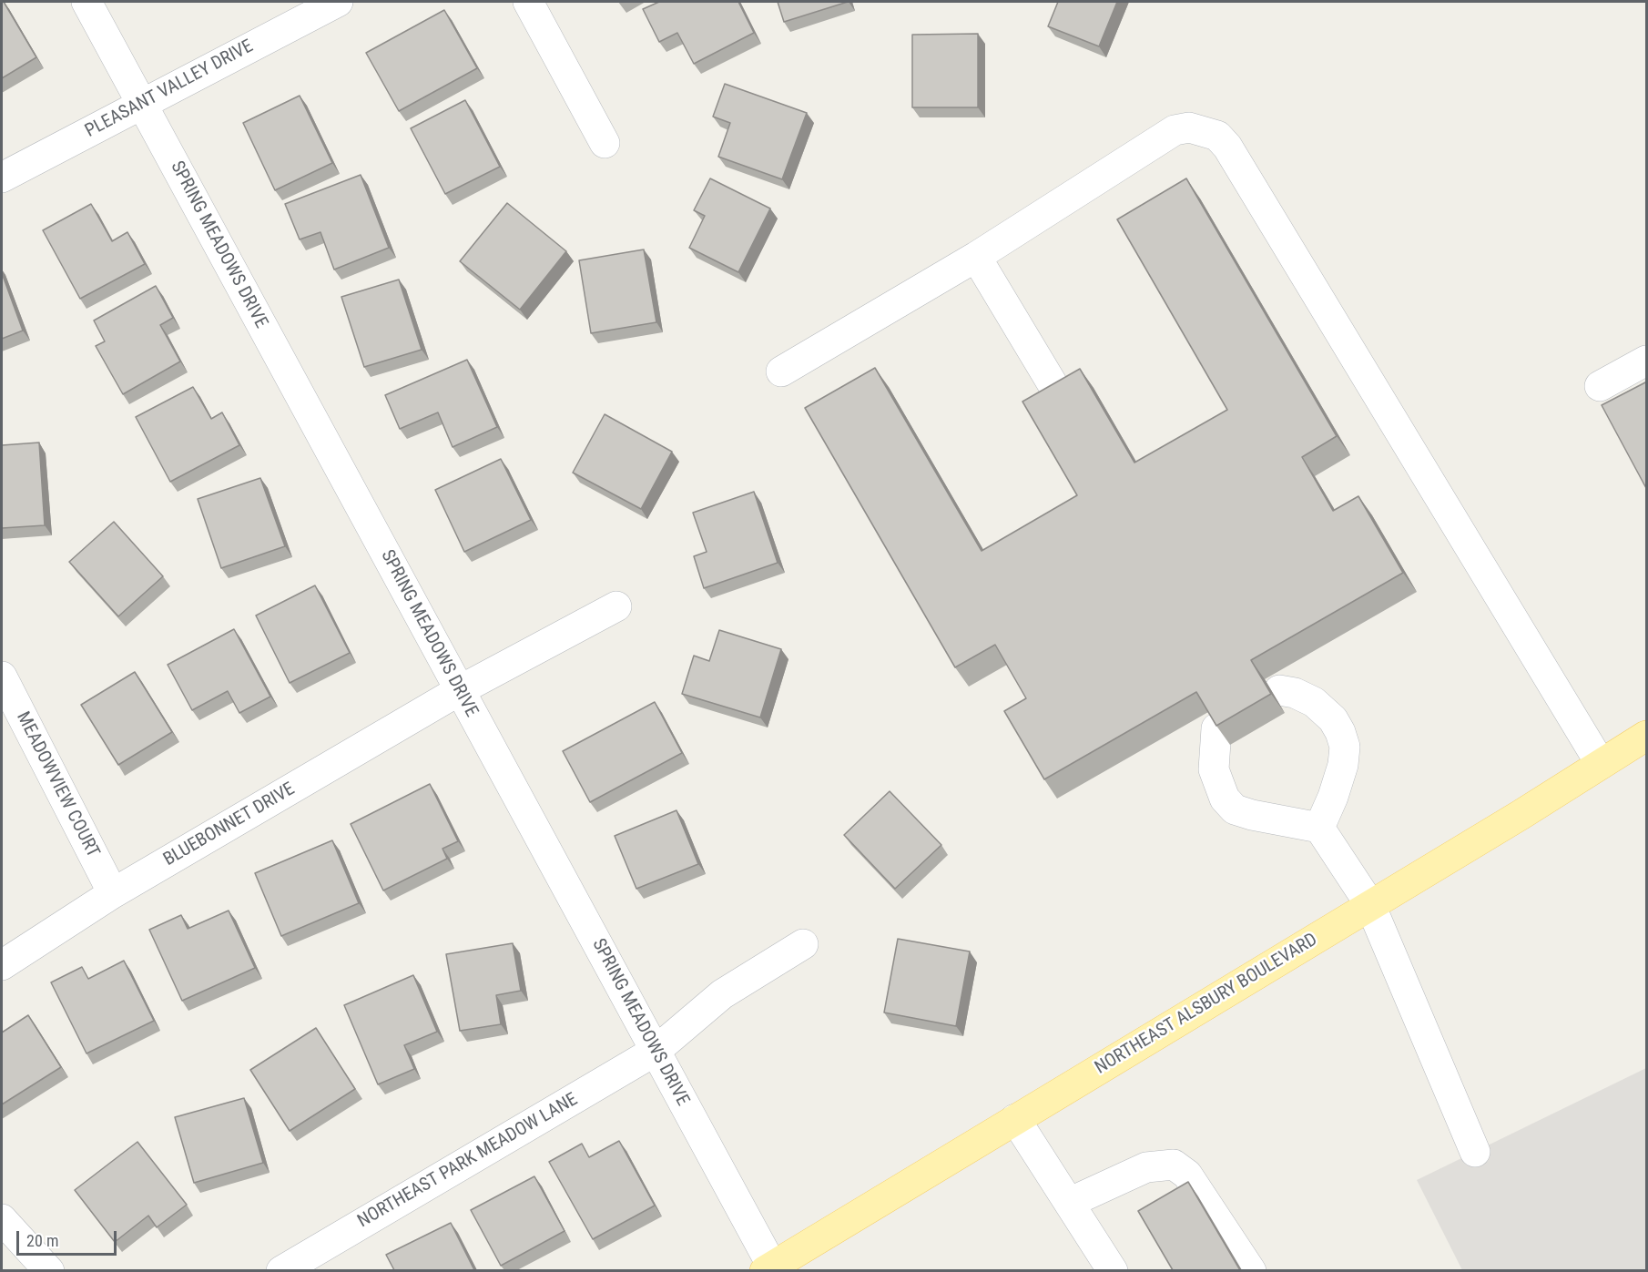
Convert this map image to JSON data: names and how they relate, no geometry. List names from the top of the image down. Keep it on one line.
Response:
{"streets":{"main road":["NORTHEAST ALSBURY BOULEVARD"],"street":["PLEASANT VALLEY DRIVE","SPRING MEADOWS DRIVE","MEADOWVIEW COURT","BLUEBONNET DRIVE","NORTHEAST PARK MEADOW LANE"]},"crossings":[["PLEASANT VALLEY DRIVE","SPRING MEADOWS DRIVE"],["SPRING MEADOWS DRIVE","BLUEBONNET DRIVE"],["SPRING MEADOWS DRIVE","NORTHEAST ALSBURY BOULEVARD"],["SPRING MEADOWS DRIVE","NORTHEAST PARK MEADOW LANE"],["MEADOWVIEW COURT","BLUEBONNET DRIVE"]],"scale_bar":"20 m"}
